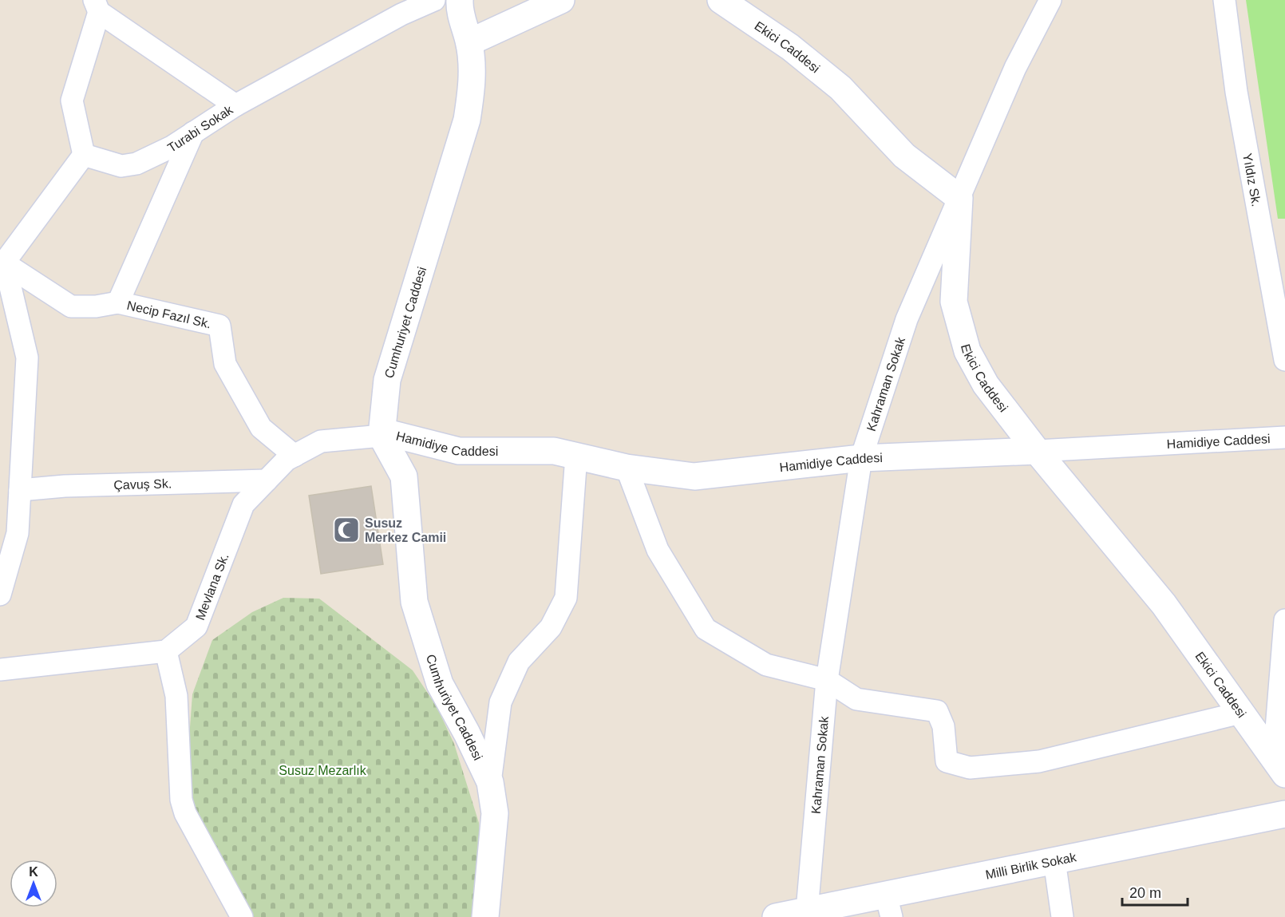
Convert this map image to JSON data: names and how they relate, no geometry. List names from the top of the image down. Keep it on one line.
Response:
{"streets":{"main road":["Ekici Caddesi","Cumhuriyet Caddesi","Hamidiye Caddesi","Milli Birlik Sokak"],"street":["Turabi Sokak","Yıldız Sk.","Necip Fazıl Sk.","Kahraman Sokak","Çavuş Sk.","Mevlana Sk."]},"crossings":[["Ekici Caddesi","Kahraman Sokak"],["Ekici Caddesi","Hamidiye Caddesi"],["Necip Fazıl Sk.","Mevlana Sk."],["Cumhuriyet Caddesi","Hamidiye Caddesi"],["Cumhuriyet Caddesi","Mevlana Sk."],["Kahraman Sokak","Hamidiye Caddesi"],["Kahraman Sokak","Milli Birlik Sokak"],["Hamidiye Caddesi","Mevlana Sk."],["Çavuş Sk.","Mevlana Sk."]],"parks":["Susuz Mezarlık"],"places":{"mosque":["Susuz Merkez Camii"]},"scale_bar":"20 m","north":"top"}
